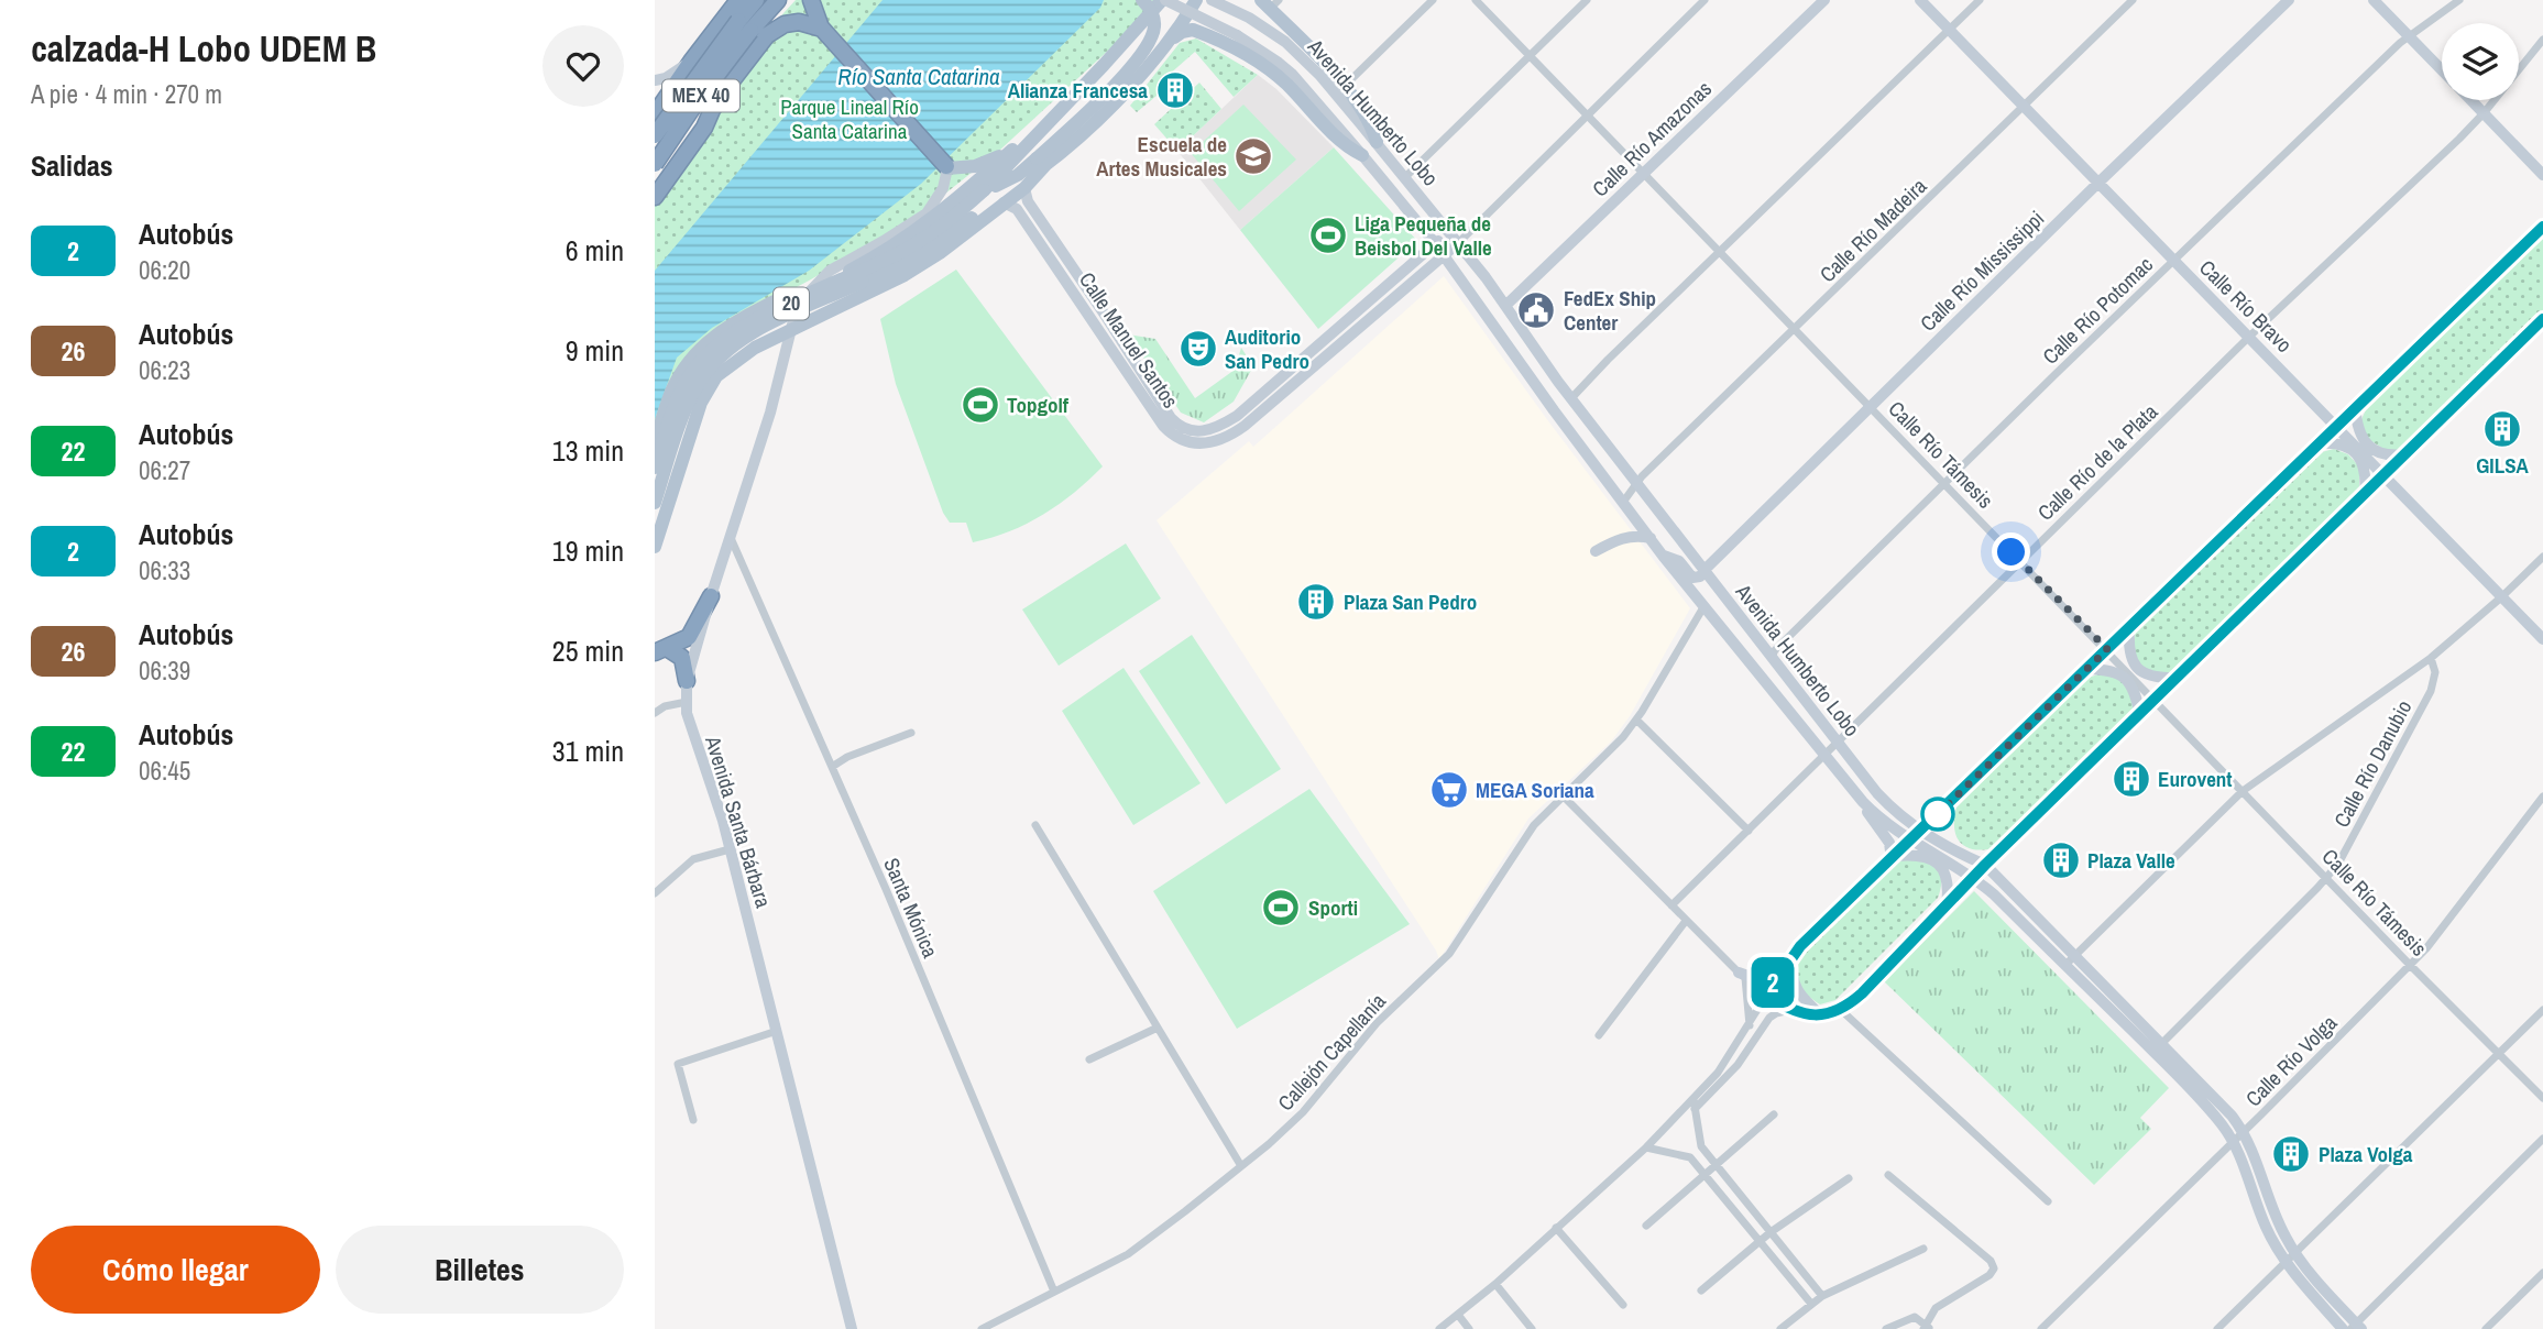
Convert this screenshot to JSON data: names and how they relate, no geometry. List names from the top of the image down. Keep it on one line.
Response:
{"streets":{"highway":["MEX 40"],"main road":["Avenida Humberto Lobo","Calle Río Amazonas","Calle Río Mississippi","20","Calle Río Bravo","Calle Manuel Santos","Avenida Santa Bárbara"],"street":["Calle Río Madeira","Calle Río Potomac","Calle Río Támesis","Calle Río de la Plata","Calle Río Danubio","Santa Mónica","Callejón Capellanía","Calle Río Volga"]},"crossings":[["Avenida Humberto Lobo","Calle Río Amazonas"],["Avenida Humberto Lobo","Calle Río Madeira"],["Avenida Humberto Lobo","Calle Río Mississippi"],["Avenida Humberto Lobo","20"],["Avenida Humberto Lobo","Calle Río Potomac"],["Avenida Humberto Lobo","Calle Manuel Santos"],["Avenida Humberto Lobo","Calle Río de la Plata"],["Avenida Humberto Lobo","Calle Río Danubio"],["Avenida Humberto Lobo","Callejón Capellanía"],["Avenida Humberto Lobo","Calle Río Volga"],["Calle Río Amazonas","Calle Río Támesis"],["Calle Río Madeira","Calle Río Bravo"],["Calle Río Madeira","Calle Río Támesis"],["Calle Río Mississippi","Calle Río Bravo"],["Calle Río Mississippi","Calle Río Támesis"],["Calle Río Bravo","Calle Río Potomac"],["Calle Río Bravo","Calle Río de la Plata"],["Calle Río Potomac","Calle Río Támesis"],["Calle Río Támesis","Calle Río de la Plata"],["Calle Río Támesis","Calle Río Danubio"],["Calle Río Támesis","Calle Río Volga"],["Avenida Santa Bárbara","Santa Mónica"],["Santa Mónica","Callejón Capellanía"]],"water":["Río Santa Catarina"],"parks":["Parque Lineal Río Santa Catarina"],"places":{"building":["Alianza Francesa","GILSA","Plaza San Pedro","Eurovent","Plaza Valle","Plaza Volga"],"school or university":["Escuela de Artes Musicales"],"sports":["Liga Pequeña de Beisbol Del Valle","Topgolf","Sporti"],"public building":["FedEx Ship Center"],"theatre":["Auditorio San Pedro"],"supermarket":["MEGA Soriana"]},"lines":["bus line 2"],"page":{"heading":[["calzada-H Lobo UDEM B","A pie · 4 min · 270 m"],"Salidas"],"on_map":"2","list":[{"mark":"2","name":"Autobús","note":"06:20","value":"6 min"},{"mark":"26","name":"Autobús","note":"06:23","value":"9 min"},{"mark":"22","name":"Autobús","note":"06:27","value":"13 min"},{"mark":"2","name":"Autobús","note":"06:33","value":"19 min"},{"mark":"26","name":"Autobús","note":"06:39","value":"25 min"},{"mark":"22","name":"Autobús","note":"06:45","value":"31 min"}],"buttons":["Cómo llegar","Billetes"]}}
